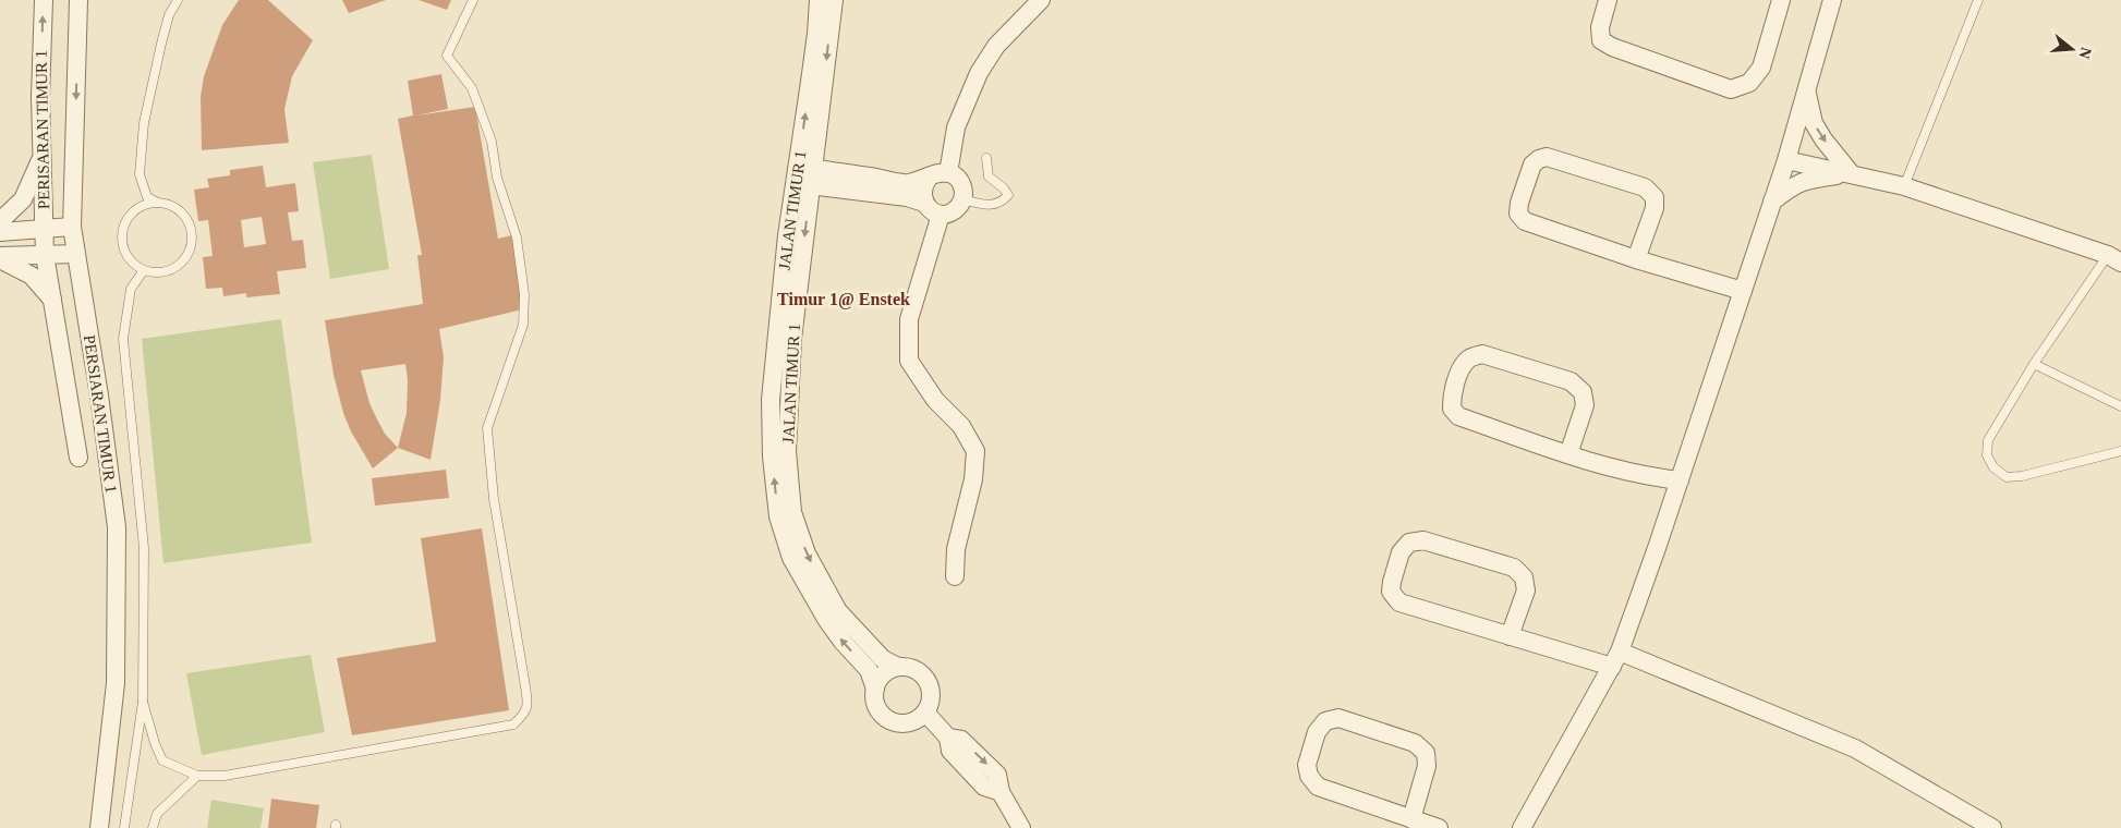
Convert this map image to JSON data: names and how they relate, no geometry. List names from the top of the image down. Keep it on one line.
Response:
{"streets":{"street":["PERISARAN TIMUR 1","JALAN TIMUR 1","PERSIARAN TIMUR 1"]},"crossings":[["PERISARAN TIMUR 1","PERSIARAN TIMUR 1"]],"one_way":["PERISARAN TIMUR 1"],"districts":["Timur 1@ Enstek"],"north":"right"}
